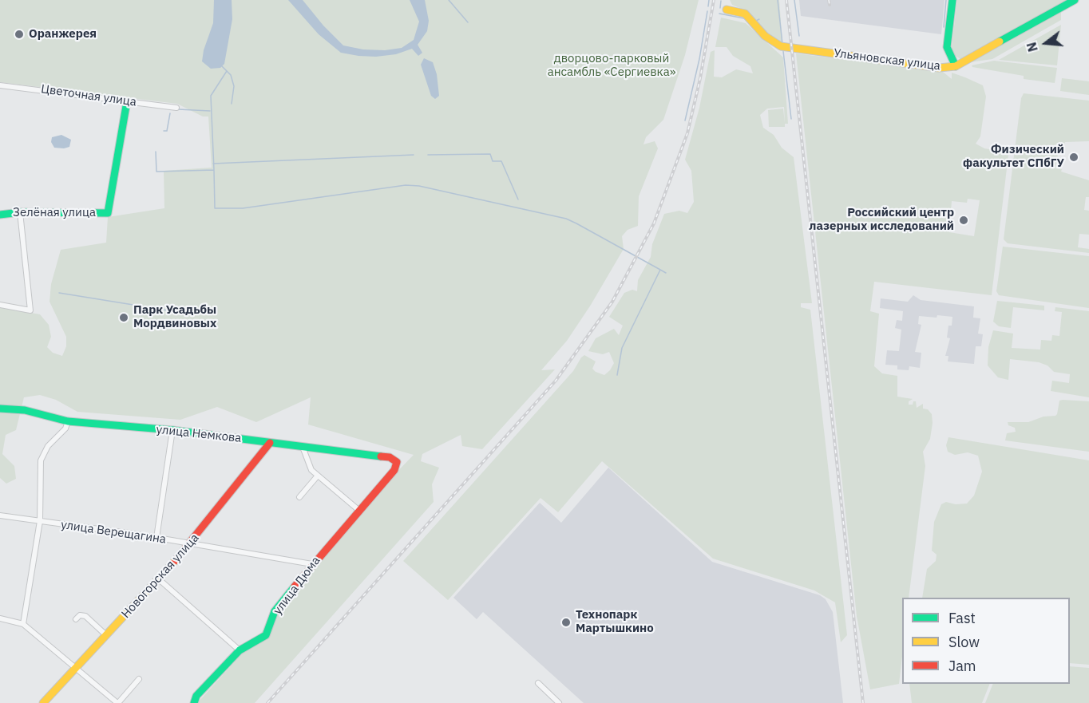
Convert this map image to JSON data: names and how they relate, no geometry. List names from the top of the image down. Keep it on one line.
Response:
{"streets":{"street":["Ульяновская улица","Цветочная улица","Зелёная улица","улица Немкова","улица Верещагина","Новогорская улица","улица Дюма"]},"crossings":[["Цветочная улица","Зелёная улица"],["улица Немкова","Новогорская улица"],["улица Немкова","улица Дюма"],["улица Верещагина","Новогорская улица"],["улица Верещагина","улица Дюма"]],"parks":["дворцово-парковый ансамбль «Сергиевка»"],"places":["Оранжерея","Физический факультет СПбГУ","Российский центр лазерных исследований","Парк Усадьбы Мордвиновых","Технопарк Мартышкино"],"legend":["Fast","Slow","Jam"],"north":"left"}
